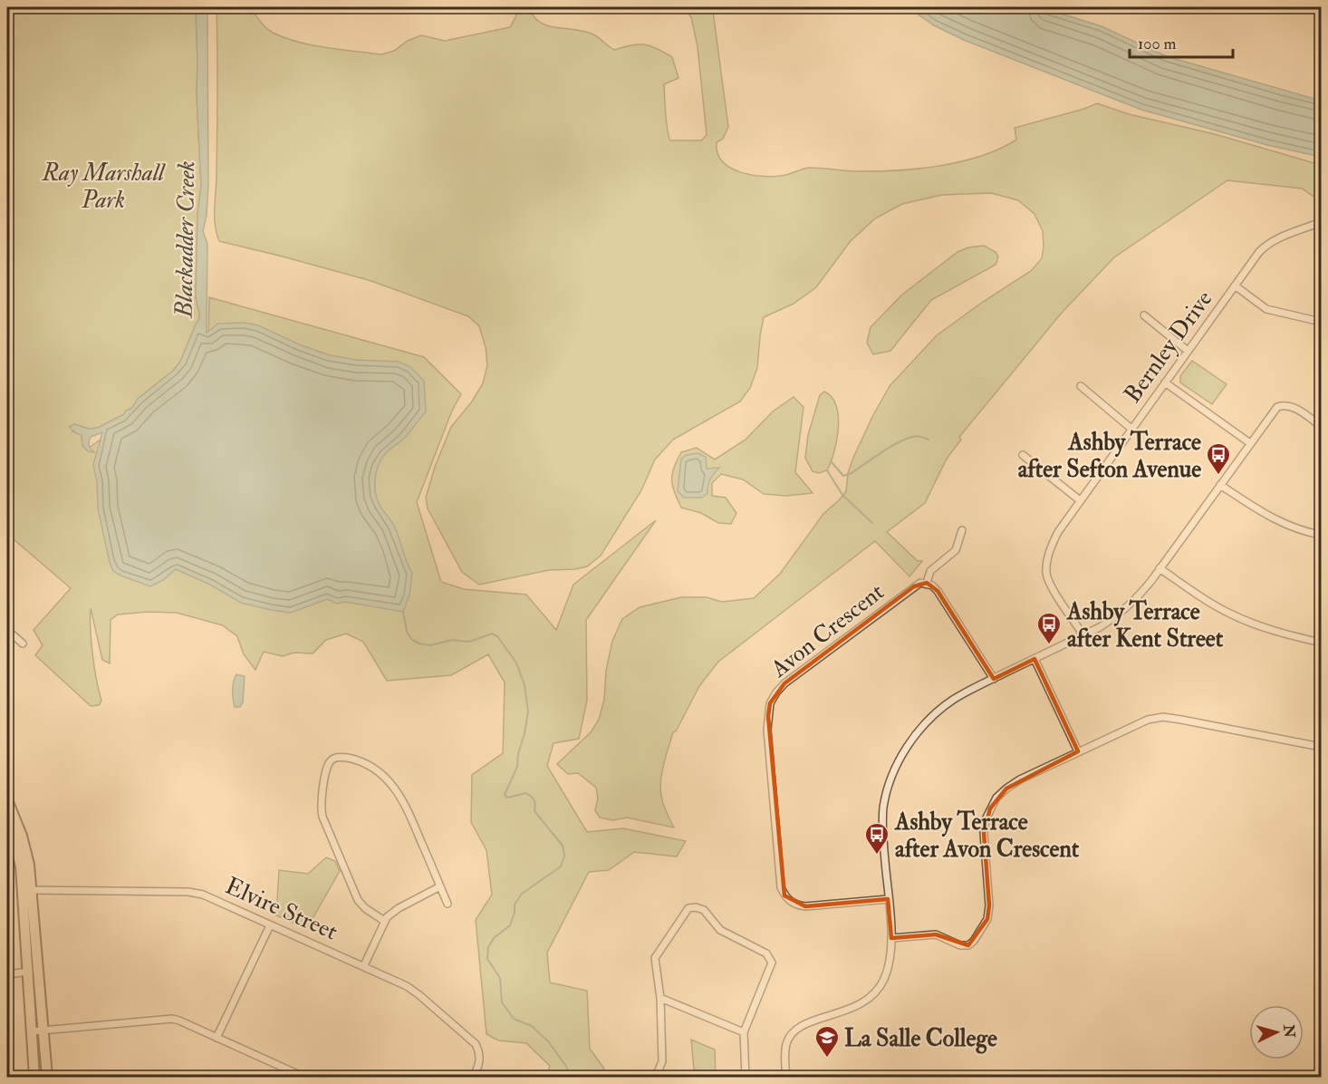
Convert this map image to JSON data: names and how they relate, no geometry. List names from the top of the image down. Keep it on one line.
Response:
{"streets":{"street":["Bernley Drive","Avon Crescent","Elvire Street"]},"water":["Blackadder Creek"],"parks":["Ray Marshall Park"],"places":{"bus stop":["Ashby Terrace after Sefton Avenue","Ashby Terrace after Kent Street","Ashby Terrace after Avon Crescent"],"school or university":["La Salle College"]},"scale_bar":"100 m","north":"right"}
